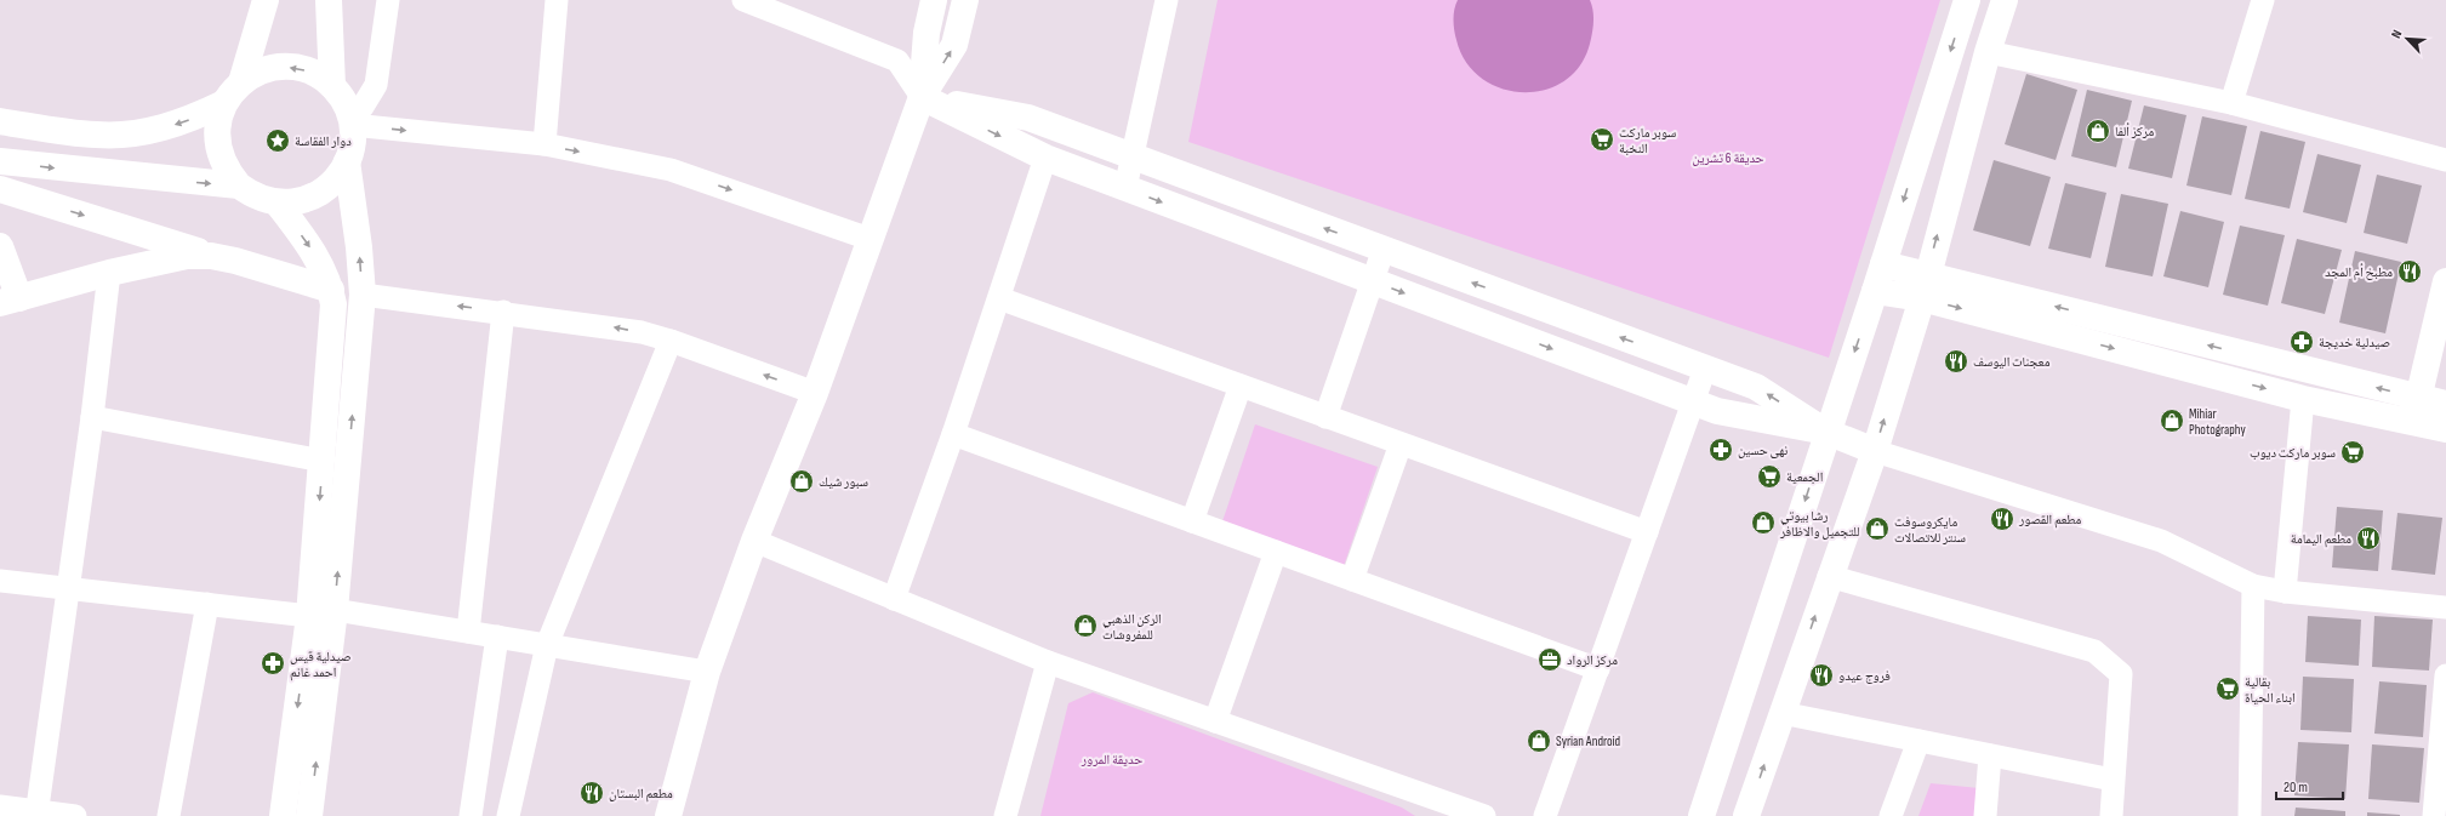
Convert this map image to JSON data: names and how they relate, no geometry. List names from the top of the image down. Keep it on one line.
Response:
{"parks":["حديقة 6 تشرين","حديقة المرور"],"places":{"shop":["مركز ألفا","Mihiar Photography","سبور شيك","رشا بيوتي للتجميل والاظافر","مايكروسوفت سنتر للاتصالات","الركن الذهبي للمفروشات","Syrian Android"],"supermarket":["سوبر ماركت النخبة","سوبر ماركت ديوب","الجمعية","بقالية ابناء الحياة"],"place":["دوار الفقاسة"],"restaurant":["مطبخ أم المجد","معجنات اليوسف","مطعم القصور","مطعم اليمامة","فروج عيدو","مطعم البستان"],"pharmacy":["صيدلية خديجة","نهى حسين","صيدلية قيس احمد غانم"],"office":["مركز الرواد"]},"scale_bar":"20 m","north":"top left"}
